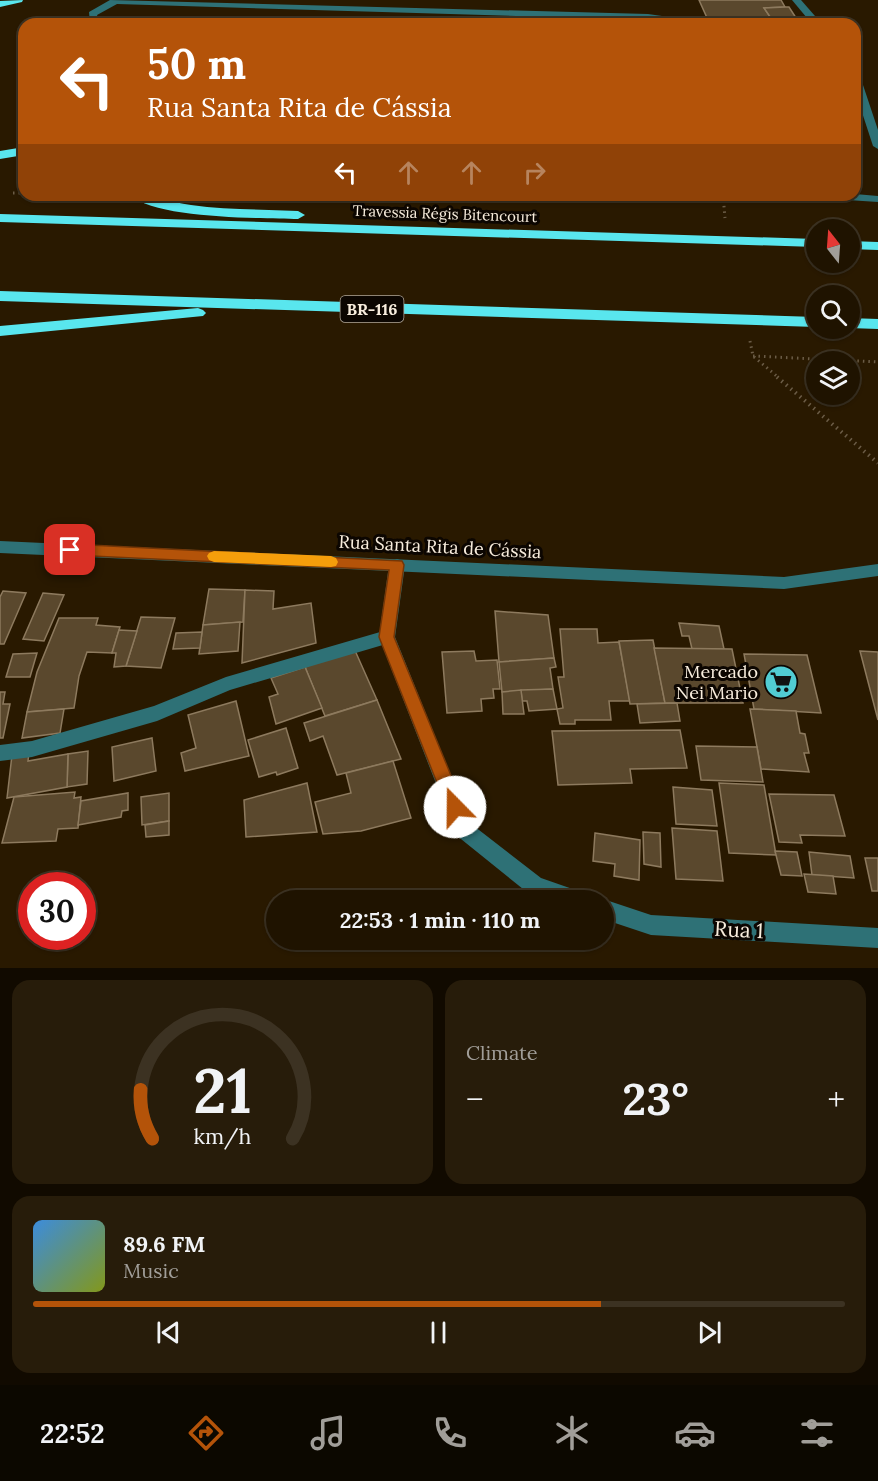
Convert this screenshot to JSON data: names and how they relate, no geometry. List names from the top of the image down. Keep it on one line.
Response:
{"streets":{"highway":["Travessia Régis Bitencourt","BR-116"],"street":["Rua Santa Rita de Cássia","Rua 1"]},"places":{"supermarket":["Mercado Nei Mario"]},"north":"top","page":{"turn":["50 m","Rua Santa Rita de Cássia"],"limit":"30","trip":"22:53 · 1 min · 110 m","tile":"Climate","heat":["−","23°","+"],"song":["89.6 FM","Music"],"tabs":"22:52","gauge":["21","km/h"]}}
